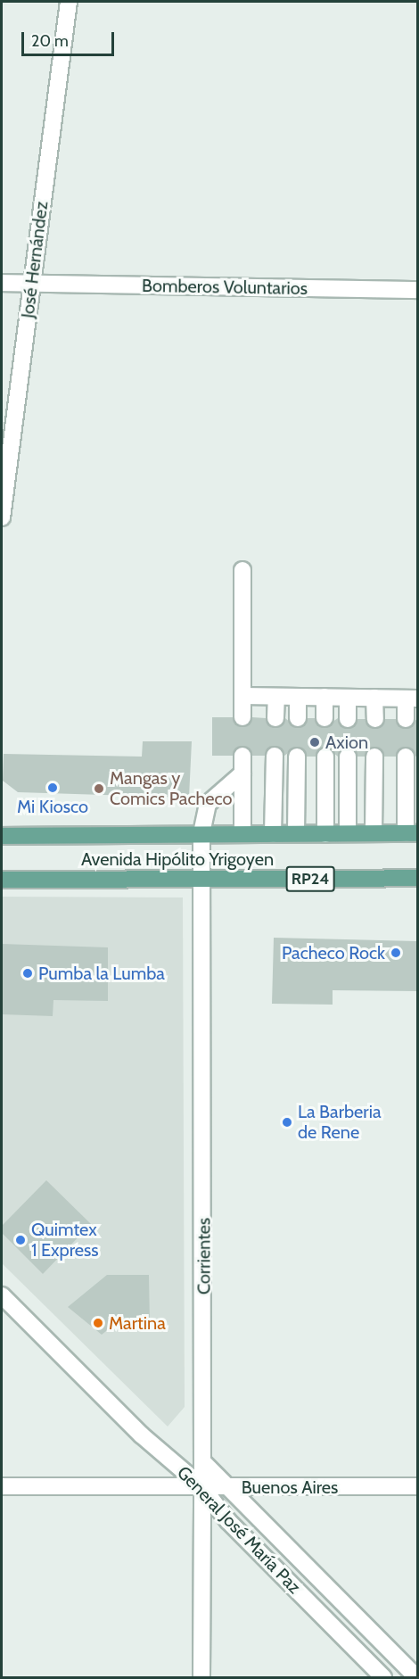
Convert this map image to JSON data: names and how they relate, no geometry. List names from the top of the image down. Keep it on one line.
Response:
{"streets":{"main road":["Avenida Hipólito Yrigoyen","RP24"],"street":["José Hernández","Bomberos Voluntarios","Corrientes","Buenos Aires","General José María Paz"]},"crossings":[["José Hernández","Bomberos Voluntarios"],["Avenida Hipólito Yrigoyen","Corrientes"],["Corrientes","Buenos Aires"],["Corrientes","General José María Paz"],["Buenos Aires","General José María Paz"]],"places":["Axion","Mi Kiosco","Mangas y Comics Pacheco","Pacheco Rock","Pumba la Lumba","La Barberia de Rene","Quimtex 1 Express","Martina"],"scale_bar":"20 m"}
